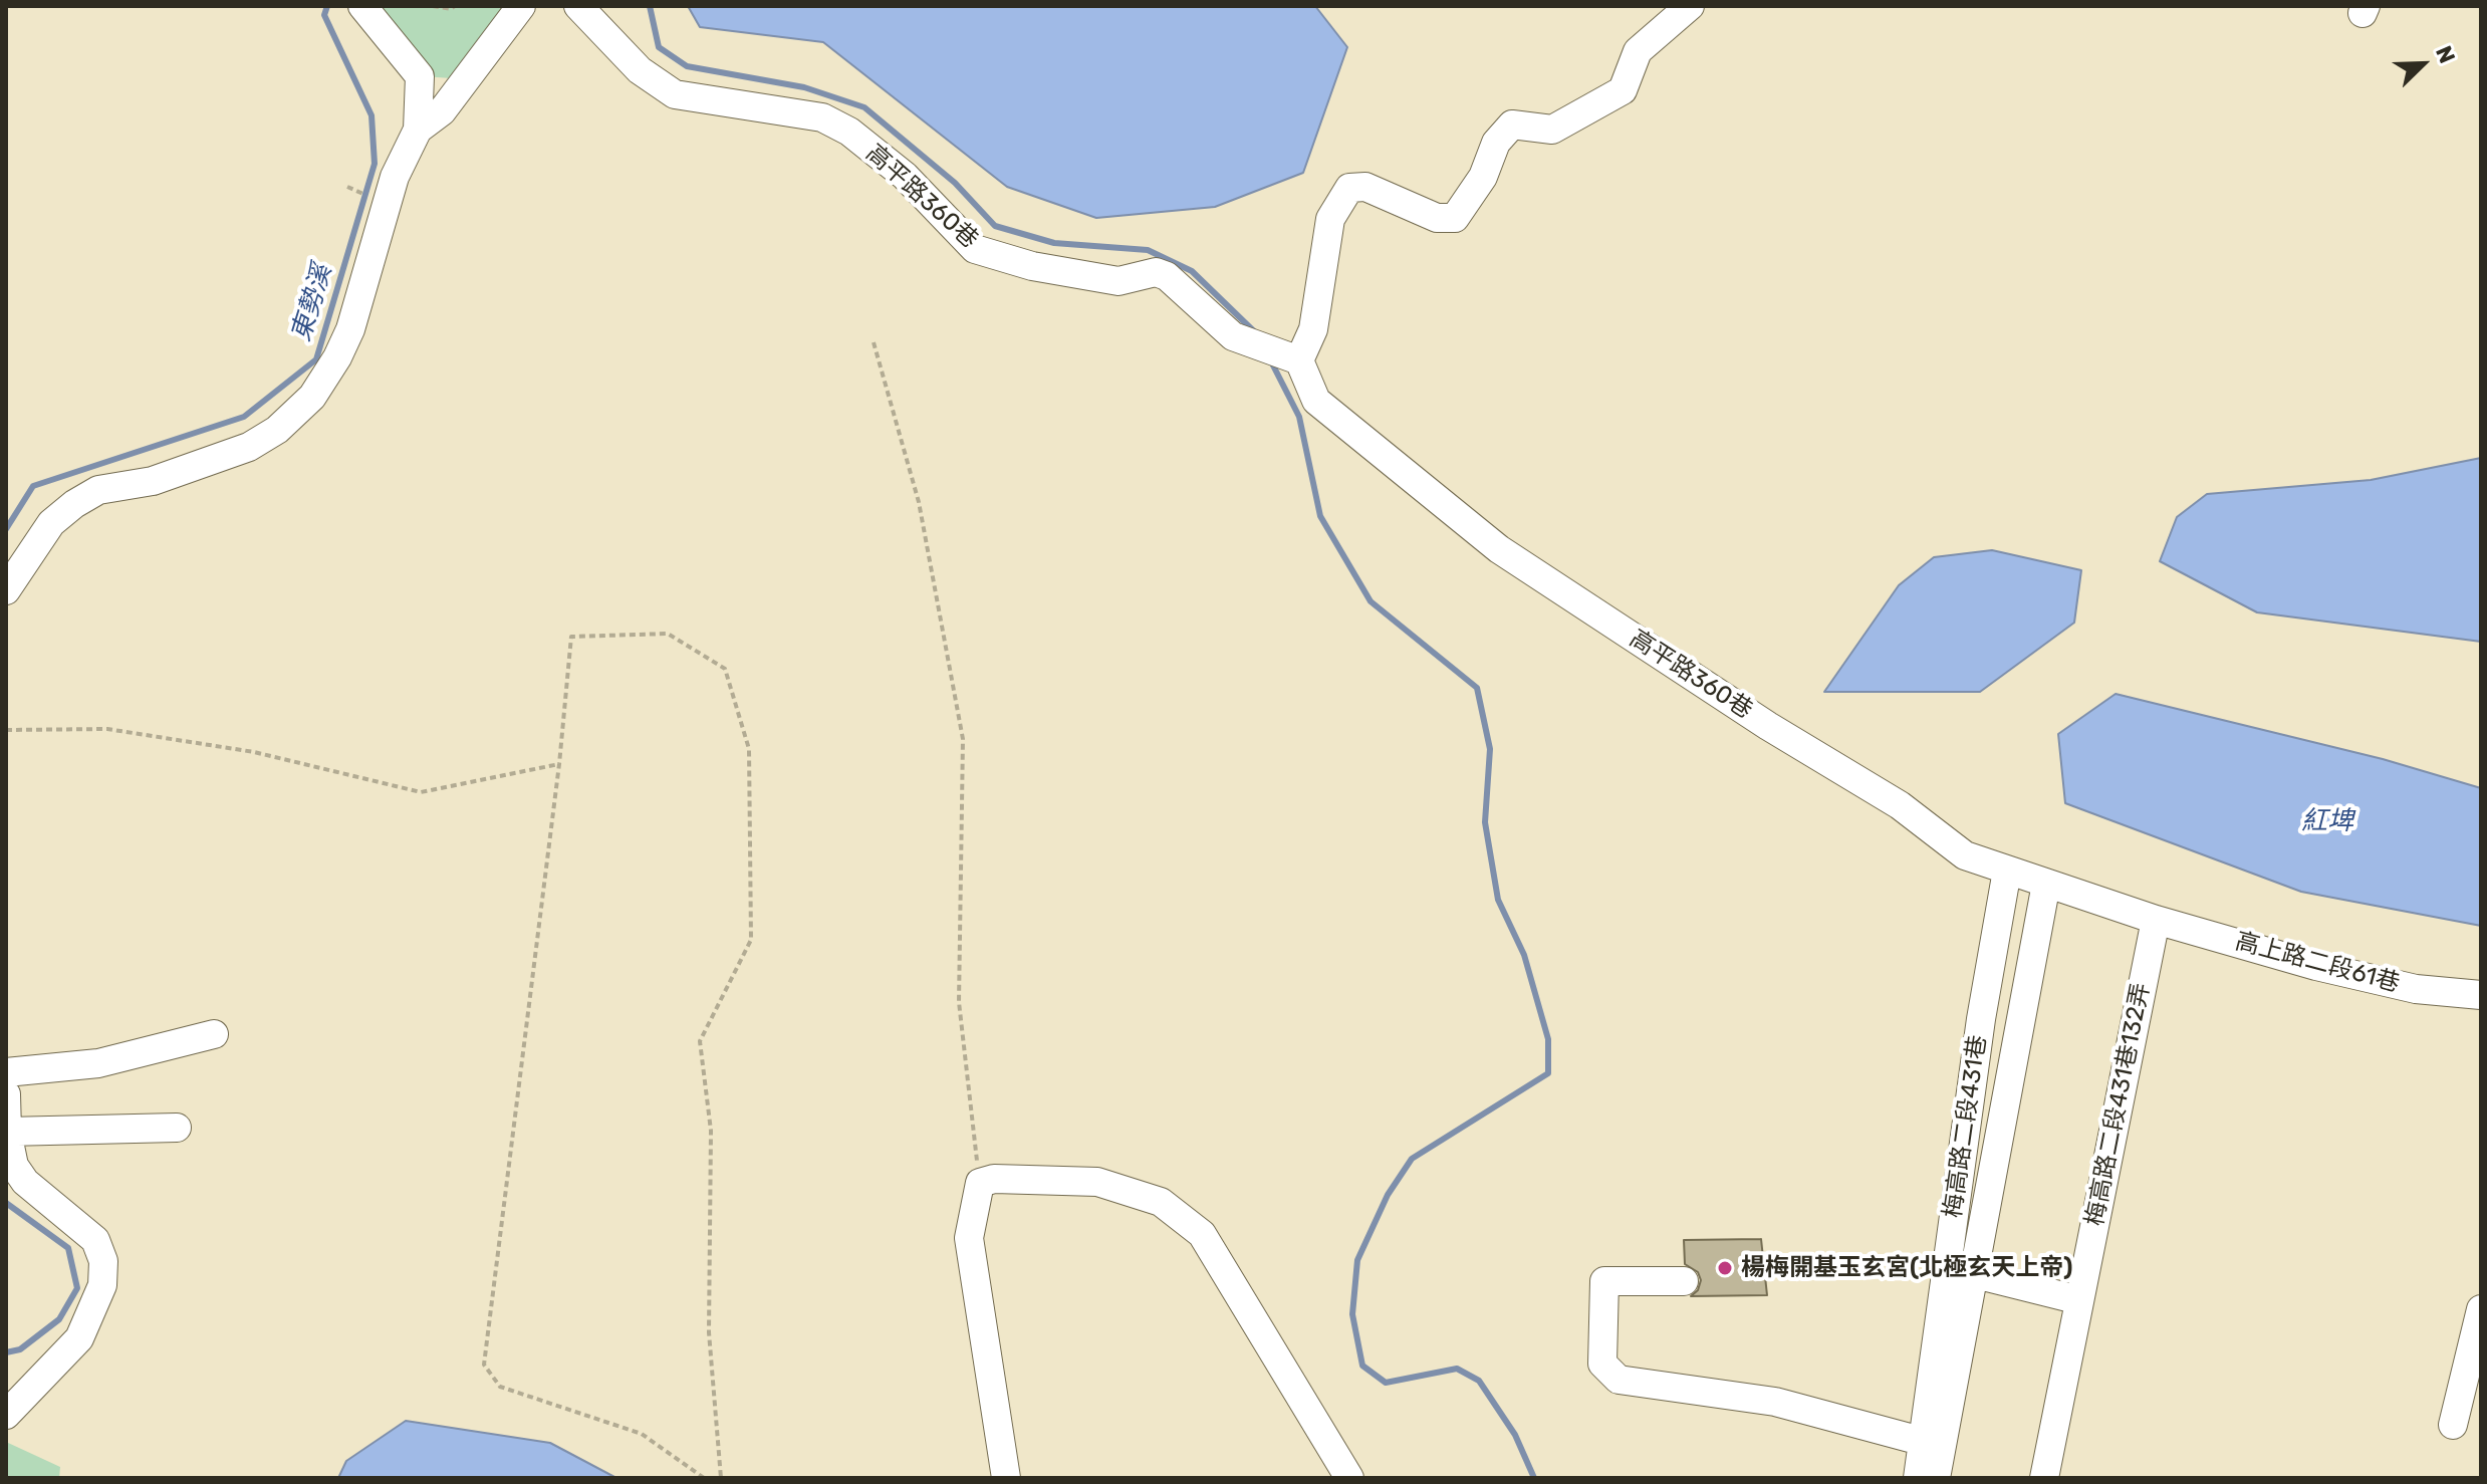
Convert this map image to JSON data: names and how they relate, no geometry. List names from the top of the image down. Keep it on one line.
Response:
{"streets":{"street":["高平路360巷","高上路二段61巷","梅高路二段431巷132弄","梅高路二段431巷"]},"crossings":[["高平路360巷","高上路二段61巷"],["高平路360巷","梅高路二段431巷132弄"],["高平路360巷","梅高路二段431巷"],["高上路二段61巷","梅高路二段431巷132弄"]],"water":["東勢溪","紅埤"],"places":["楊梅開基玉玄宮(北極玄天上帝)"],"north":"top right"}
